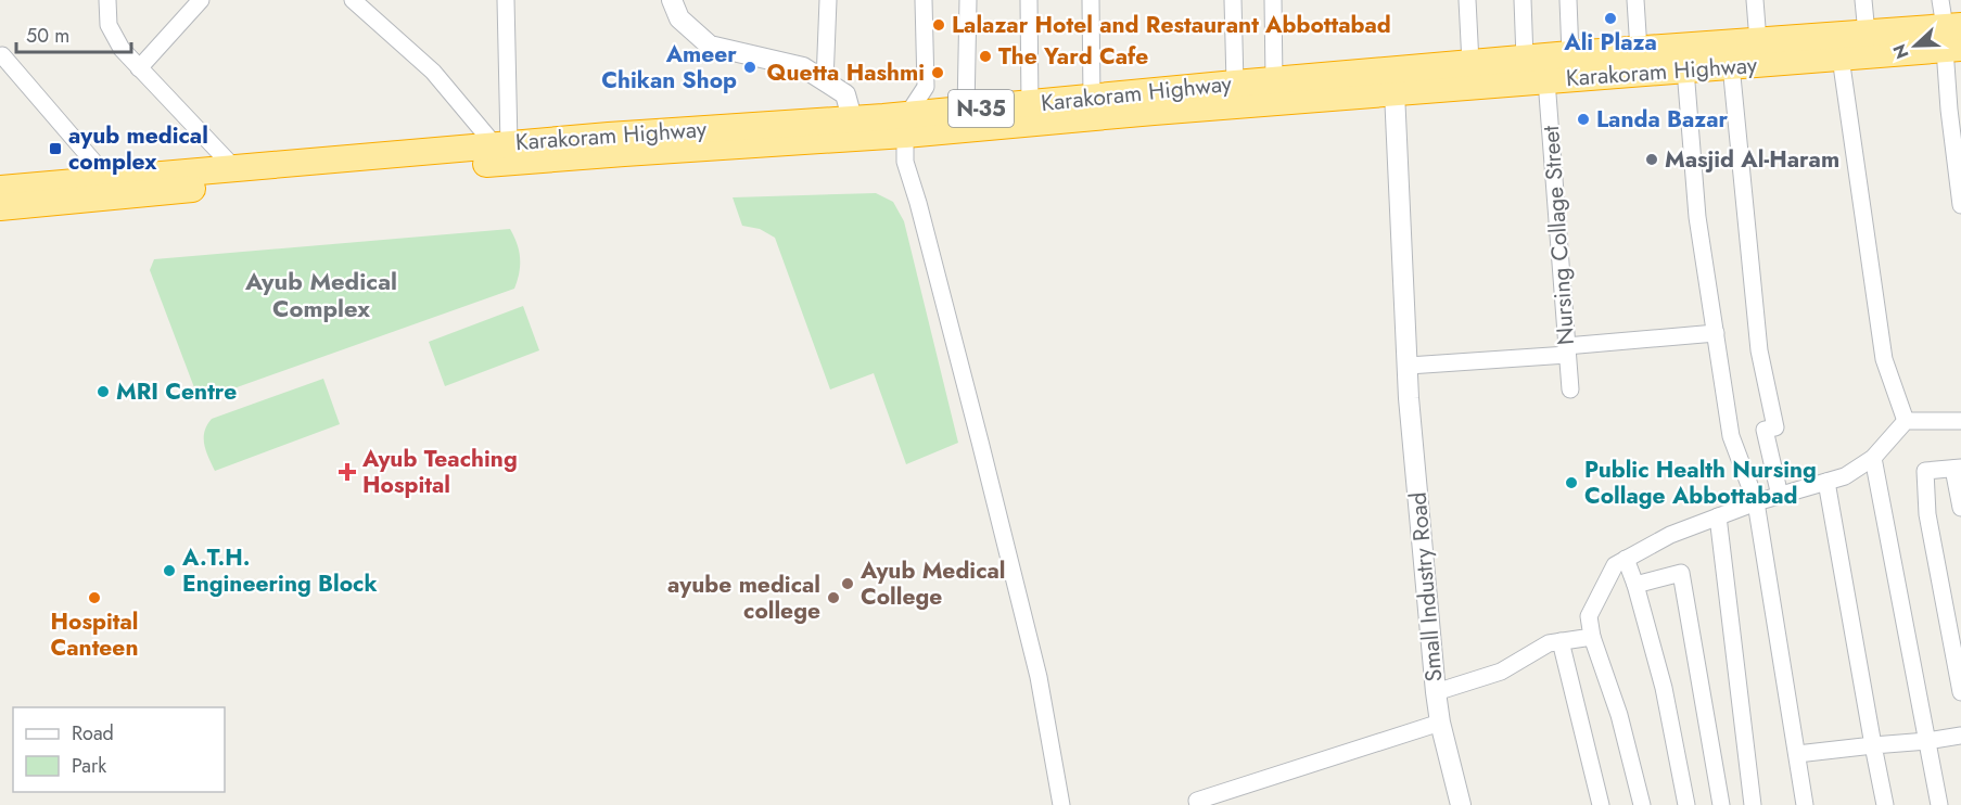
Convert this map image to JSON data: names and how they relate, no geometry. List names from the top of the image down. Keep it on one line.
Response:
{"streets":{"highway":["Karakoram Highway","N-35"],"street":["Nursing Collage Street","Small Industry Road"]},"crossings":[["Karakoram Highway","Nursing Collage Street"],["Karakoram Highway","Small Industry Road"]],"districts":["Ayub Medical Complex"],"places":{"other":["Ali Plaza","Lalazar Hotel and Restaurant Abbottabad","The Yard Cafe","Ameer Chikan Shop","Quetta Hashmi","Landa Bazar","Masjid Al-Haram","MRI Centre","Public Health Nursing Collage Abbottabad","A.T.H. Engineering Block","Ayub Medical College","Hospital Canteen","ayube medical college"],"transit":["ayub medical complex"],"health":["Ayub Teaching Hospital"]},"legend":["Road","Park"],"scale_bar":"50 m","north":"left"}
